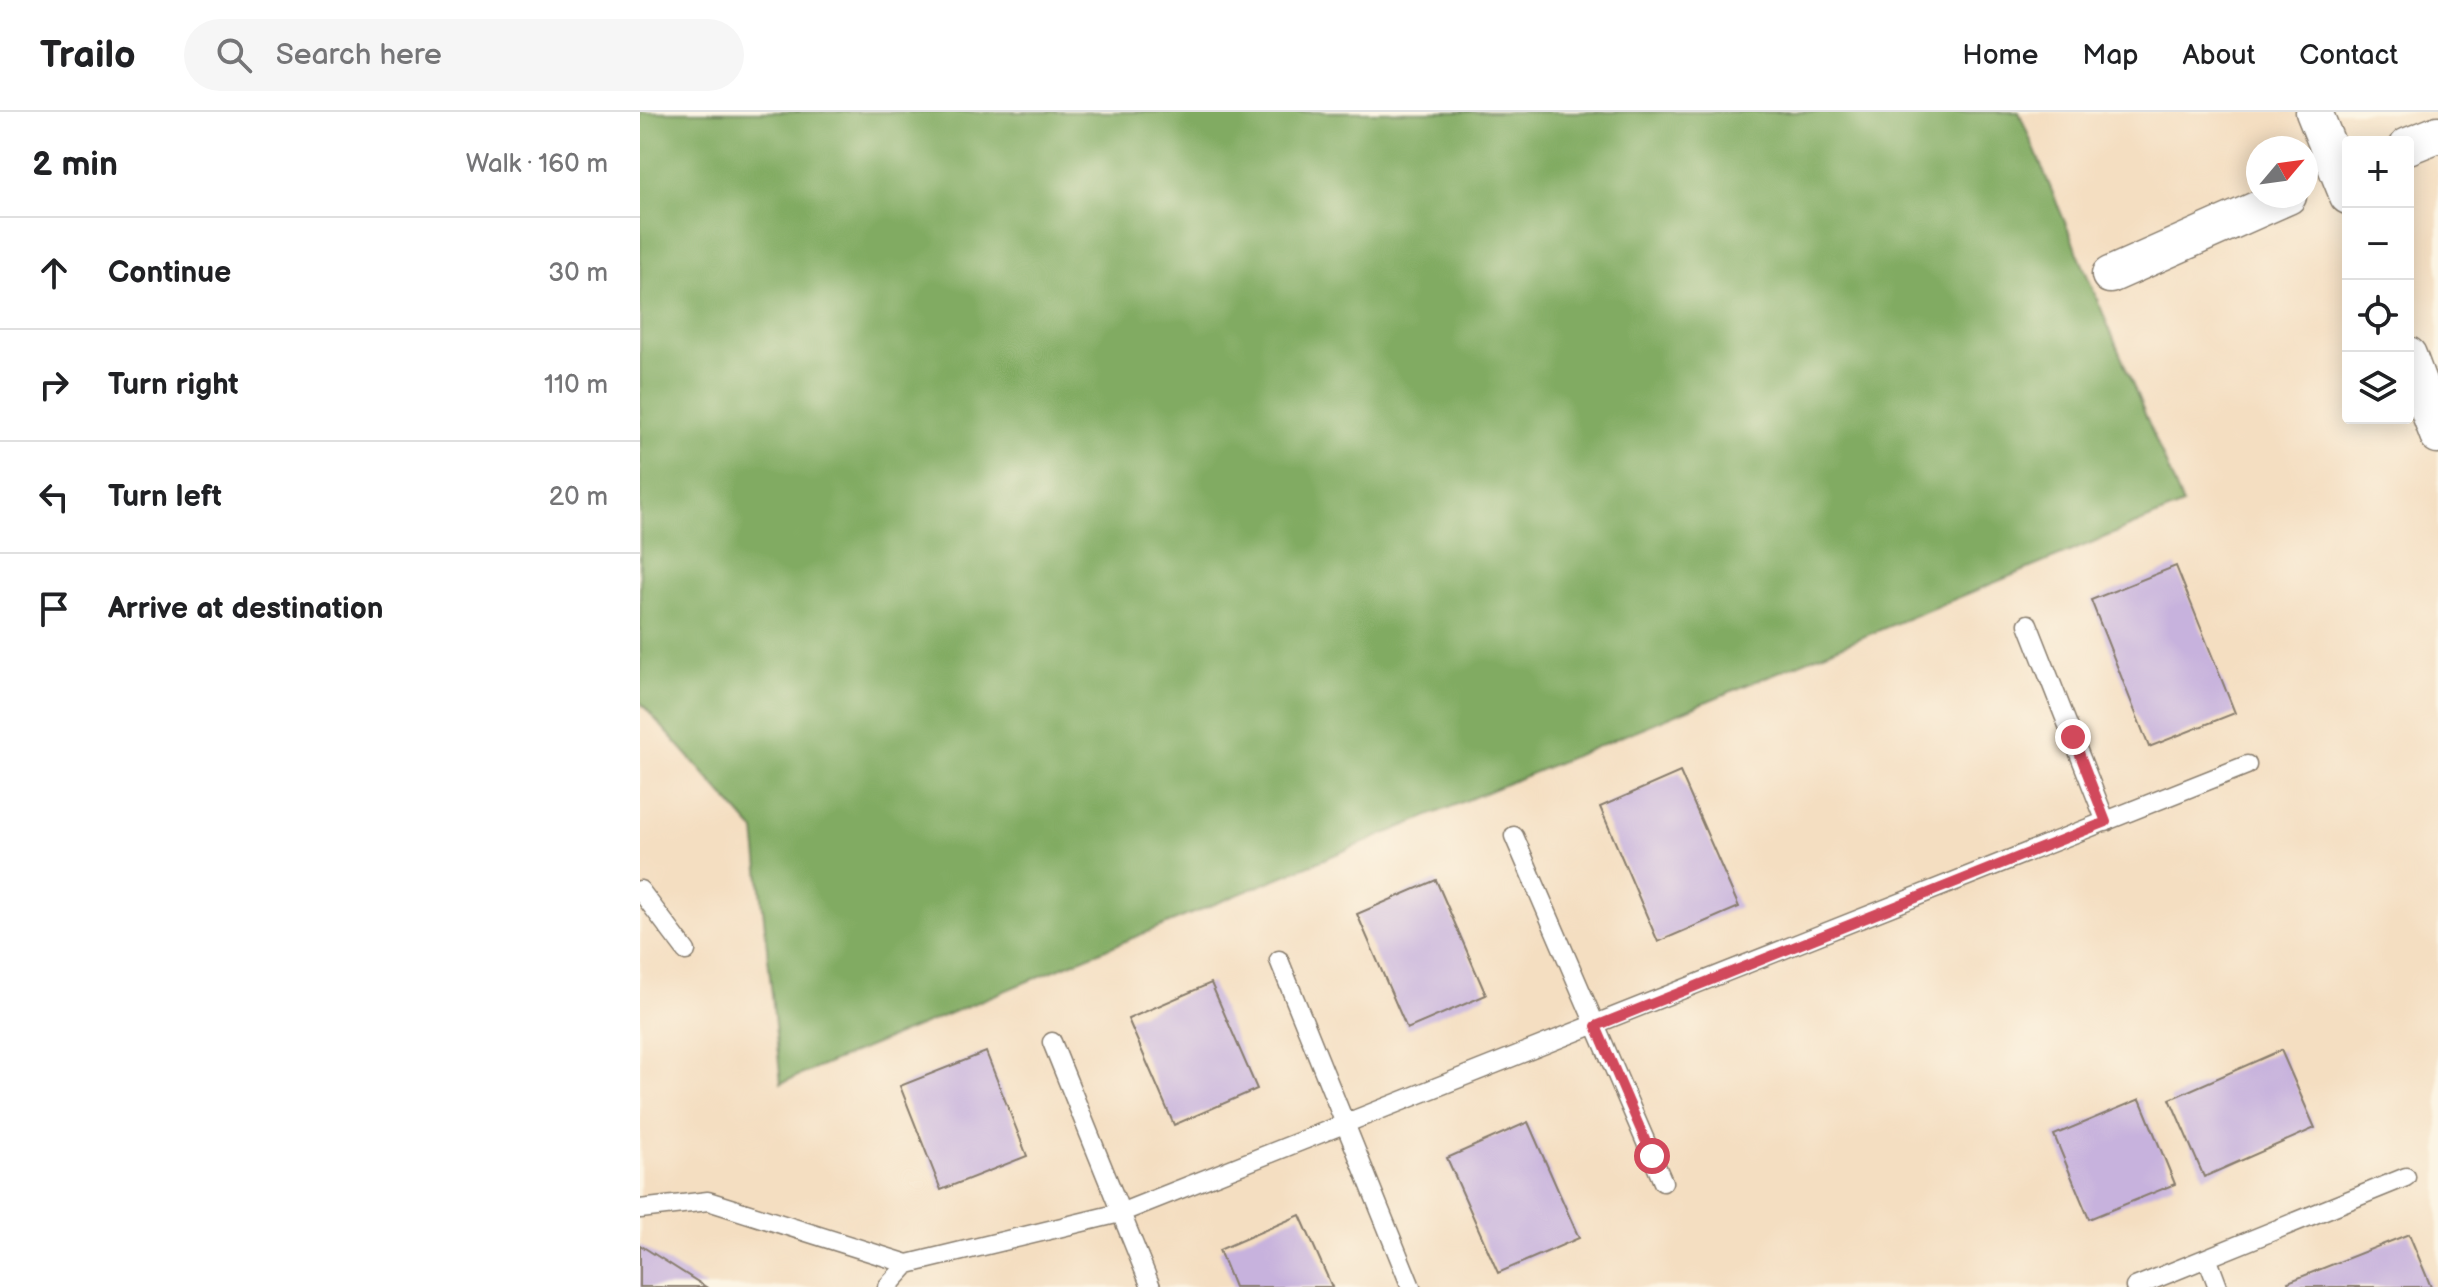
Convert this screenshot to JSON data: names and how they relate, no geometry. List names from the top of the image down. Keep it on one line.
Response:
{"north":"top right","page":{"header":"Trailo","search":"Search here","nav":["Home","Map","About","Contact"],"heading":["2 min","Walk · 160 m"],"map_buttons":["+","−"],"list":[["Continue","30 m"],["Turn right","110 m"],["Turn left","20 m"],"Arrive at destination"]}}
